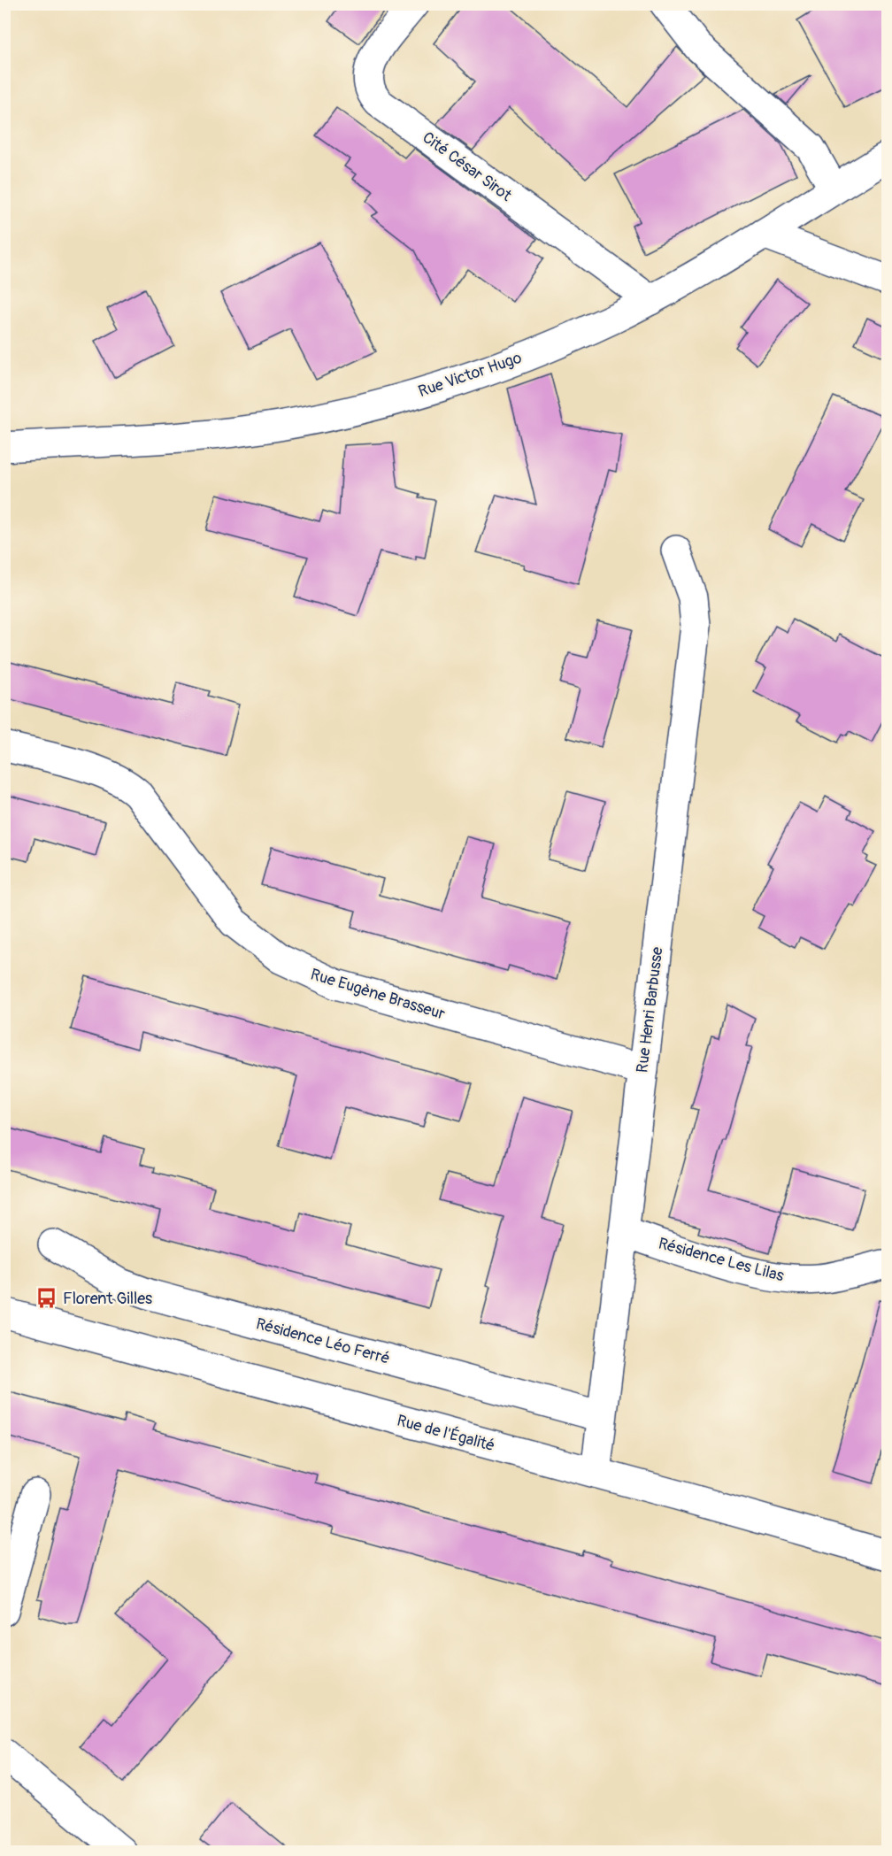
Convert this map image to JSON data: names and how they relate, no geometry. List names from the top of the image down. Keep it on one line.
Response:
{"streets":{"street":["Cité César Sirot","Rue Victor Hugo","Rue Eugène Brasseur","Rue Henri Barbusse","Résidence Les Lilas","Résidence Léo Ferré","Rue de l'Égalité"]},"crossings":[["Cité César Sirot","Rue Victor Hugo"],["Rue Eugène Brasseur","Rue Henri Barbusse"],["Rue Henri Barbusse","Résidence Les Lilas"],["Rue Henri Barbusse","Résidence Léo Ferré"],["Rue Henri Barbusse","Rue de l'Égalité"]],"places":{"bus stop":["Florent Gilles"]}}
